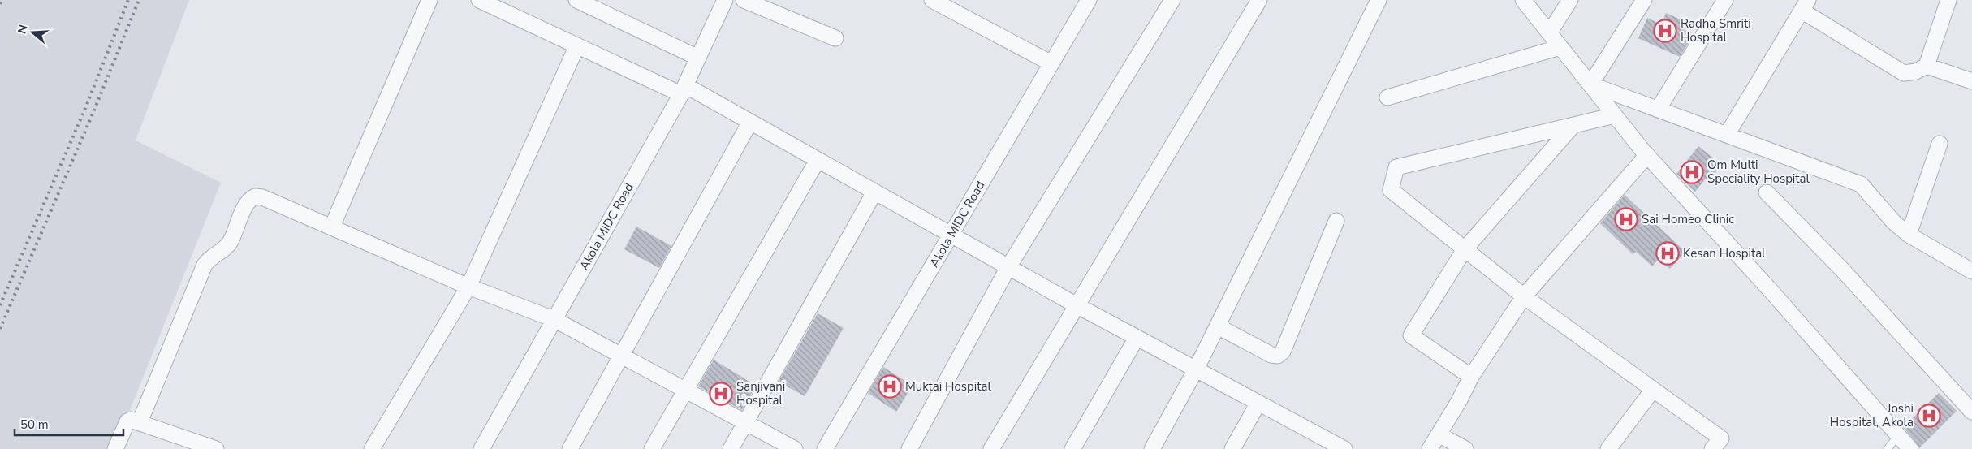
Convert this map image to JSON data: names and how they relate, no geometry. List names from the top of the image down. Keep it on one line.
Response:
{"streets":{"street":["Akola MIDC Road"]},"places":{"hospital":["Radha Smriti Hospital","Om Multi Speciality Hospital","Sai Homeo Clinic","Kesan Hospital","Muktai Hospital","Sanjivani Hospital","Joshi Hospital, Akola"]},"scale_bar":"50 m","north":"left"}
